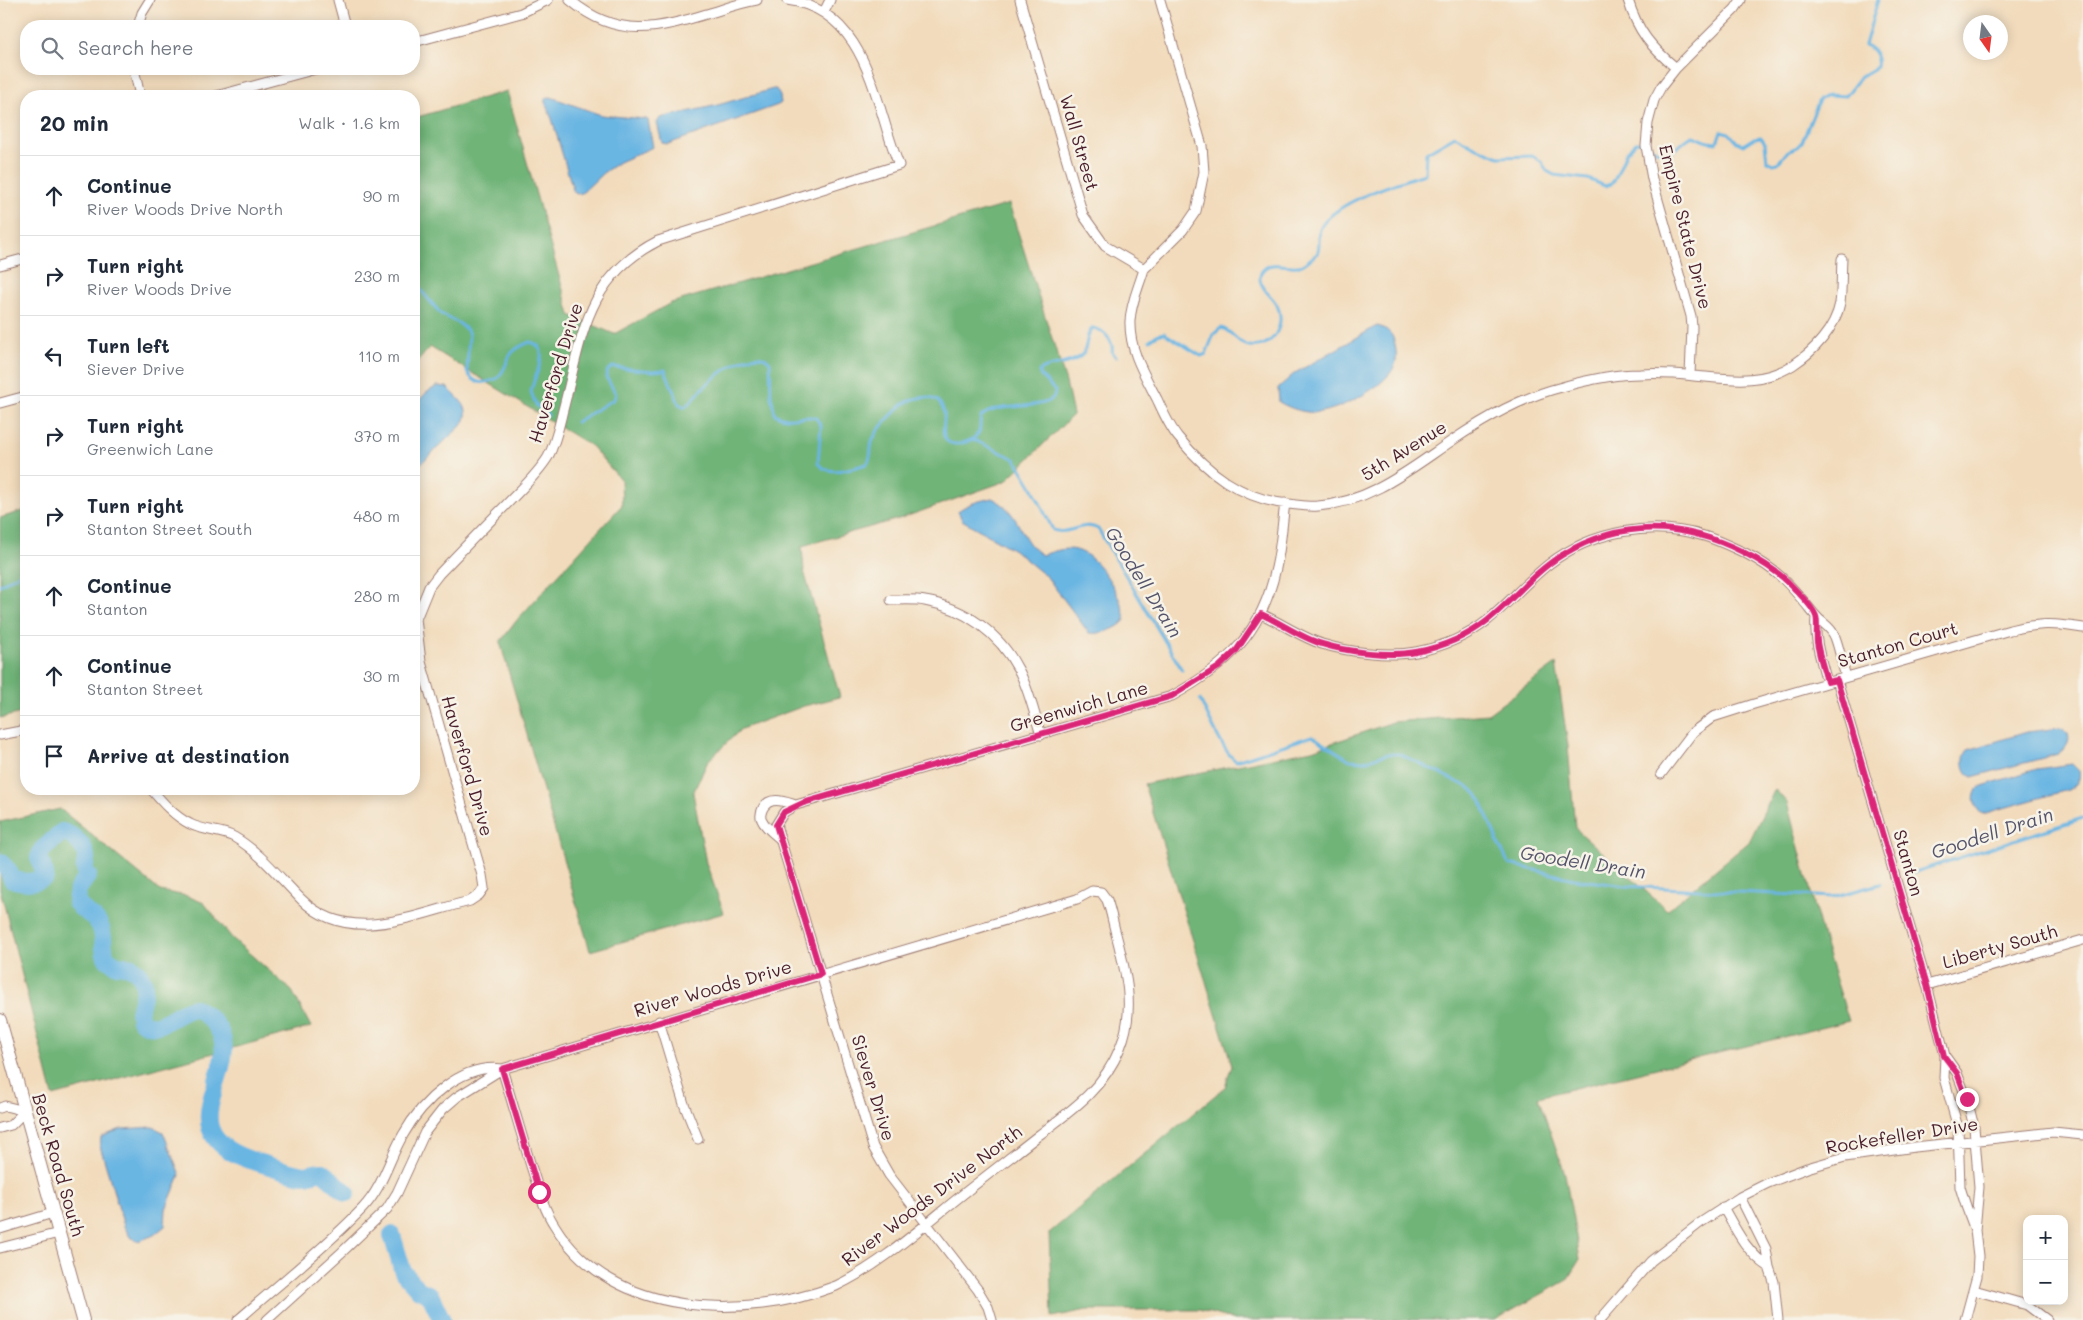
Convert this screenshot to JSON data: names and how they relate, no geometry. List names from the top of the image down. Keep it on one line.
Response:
{"streets":{"main road":["Beck Road South"],"street":["Wall Street","Empire State Drive","Haverford Drive","5th Avenue","Stanton Court","Greenwich Lane","Stanton","Liberty South","River Woods Drive","Siever Drive","Rockefeller Drive","River Woods Drive North"]},"crossings":[["Wall Street","5th Avenue"],["Empire State Drive","5th Avenue"],["5th Avenue","Greenwich Lane"],["Stanton Court","Stanton"],["Greenwich Lane","Stanton"],["Greenwich Lane","Siever Drive"],["Stanton","Liberty South"],["River Woods Drive","Siever Drive"],["River Woods Drive","River Woods Drive North"],["Siever Drive","River Woods Drive North"]],"water":["Goodell Drain"],"north":"bottom","page":{"search":"Search here","heading":["20 min","Walk · 1.6 km"],"list":[["Continue","River Woods Drive North","90 m"],["Turn right","River Woods Drive","230 m"],["Turn left","Siever Drive","110 m"],["Turn right","Greenwich Lane","370 m"],["Turn right","Stanton Street South","480 m"],["Continue","Stanton","280 m"],["Continue","Stanton Street","30 m"],"Arrive at destination"],"map_buttons":["+","−"]}}
